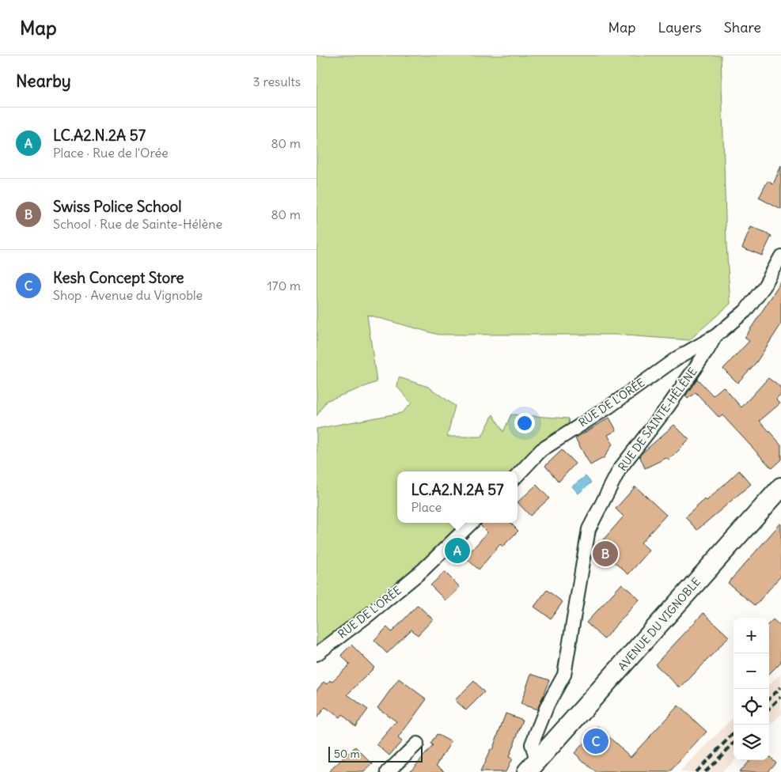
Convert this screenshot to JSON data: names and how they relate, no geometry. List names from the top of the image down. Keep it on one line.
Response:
{"streets":{"main road":["AVENUE DU VIGNOBLE"],"street":["RUE DE L'ORÉE","RUE DE SAINTE-HÉLÈNE"]},"crossings":[["RUE DE L'ORÉE","RUE DE SAINTE-HÉLÈNE"],["RUE DE SAINTE-HÉLÈNE","AVENUE DU VIGNOBLE"]],"scale_bar":"50 m","page":{"header":"Map","nav":["Map","Layers","Share"],"heading":["Nearby","3 results"],"list":[{"mark":"A","name":"LC.A2.N.2A 57","note":"Place · Rue de l'Orée","value":"80 m"},{"mark":"B","name":"Swiss Police School","note":"School · Rue de Sainte-Hélène","value":"80 m"},{"mark":"C","name":"Kesh Concept Store","note":"Shop · Avenue du Vignoble","value":"170 m"}],"popup":["LC.A2.N.2A 57","Place"],"pins":["A","B","C"],"map_buttons":["+","−"],"scale":"50 m"}}
